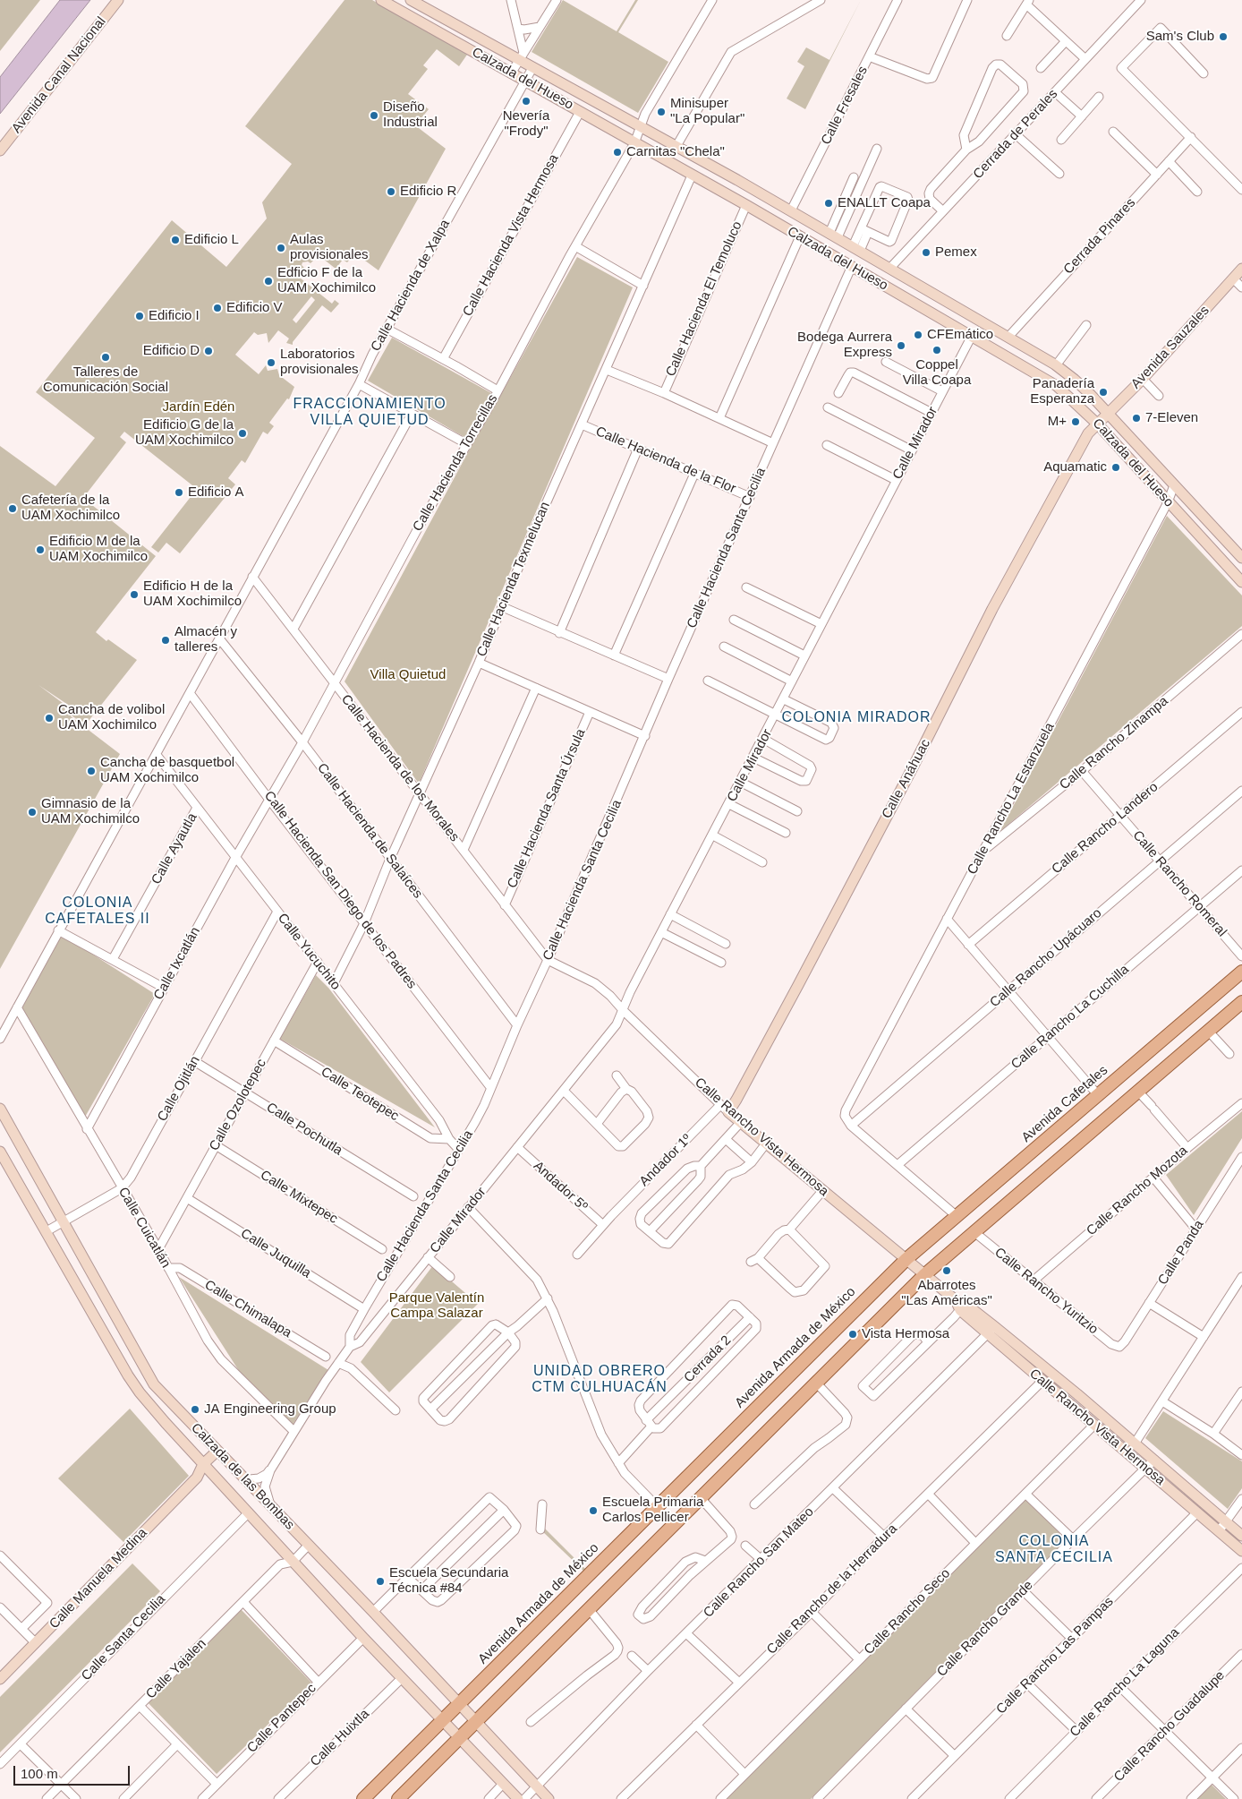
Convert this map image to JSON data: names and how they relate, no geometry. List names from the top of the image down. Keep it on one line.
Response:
{"streets":{"main road":["Avenida Canal Nacional","Calzada del Hueso","Avenida Sauzales","Calle Anáhuac","Avenida Cafetales","Calle Rancho Vista Hermosa","Avenida Armada de México","Calzada de las Bombas","Calle Manuela Medina"],"street":["Calle Fresales","Cerrada de Perales","Calle Hacienda Vista Hermosa","Cerrada Pinares","Calle Hacienda de Xalpa","Calle Hacienda El Temoluco","Calle Mirador","Calle Hacienda de la Flor","Calle Hacienda Torrecillas","Calle Hacienda Santa Cecilia","Calle Hacienda Texmelucan","Calle Rancho Zinampa","Calle Hacienda de los Morales","Calle Rancho La Estanzuela","Calle Hacienda Santa Úrsula","Calle Rancho Landero","Calle Hacienda de Salaíces","Calle Ayautla","Calle Rancho Romeral","Calle Hacienda San Diego de los Padres","Calle Yucuchito","Calle Rancho Upácuaro","Calle Ixcatlán","Calle Rancho La Cuchilla","Calle Ojitlán","Calle Teotepec","Calle Ozolotepec","Calle Pochutla","Andador 1º","Andador 5º","Calle Rancho Mozota","Calle Mixtepec","Calle Cuicatlán","Calle Panda","Calle Juquilla","Calle Rancho Yuritzio","Calle Chimalapa","Cerrada 2","Calle Rancho San Mateo","Calle Rancho de la Herradura","Calle Rancho Seco","Calle Rancho Grande","Calle Santa Cecilia","Calle Rancho Las Pampas","Calle Yajalen","Calle Rancho La Laguna","Calle Pantepec","Calle Rancho Guadalupe","Calle Huixtla"]},"crossings":[["Calzada del Hueso","Calle Fresales"],["Calzada del Hueso","Cerrada de Perales"],["Calzada del Hueso","Calle Hacienda Vista Hermosa"],["Calzada del Hueso","Cerrada Pinares"],["Calzada del Hueso","Calle Hacienda de Xalpa"],["Calzada del Hueso","Calle Hacienda El Temoluco"],["Calzada del Hueso","Avenida Sauzales"],["Calzada del Hueso","Calle Mirador"],["Calzada del Hueso","Calle Hacienda Torrecillas"],["Calzada del Hueso","Calle Hacienda Santa Cecilia"],["Calzada del Hueso","Calle Hacienda Texmelucan"],["Calzada del Hueso","Calle Anáhuac"],["Calzada del Hueso","Calle Rancho La Estanzuela"],["Calle Hacienda de Xalpa","Calle Hacienda de los Morales"],["Calle Hacienda de Xalpa","Calle Hacienda de Salaíces"],["Calle Hacienda de Xalpa","Calle Hacienda San Diego de los Padres"],["Calle Hacienda de Xalpa","Calle Yucuchito"],["Calle Hacienda de Xalpa","Calle Cuicatlán"],["Avenida Sauzales","Calle Anáhuac"],["Calle Mirador","Calle Hacienda Santa Cecilia"],["Calle Mirador","Calle Rancho Vista Hermosa"],["Calle Mirador","Andador 5º"],["Calle Hacienda de la Flor","Calle Hacienda Santa Cecilia"],["Calle Hacienda de la Flor","Calle Hacienda Texmelucan"],["Calle Hacienda Torrecillas","Calle Hacienda de los Morales"],["Calle Hacienda Torrecillas","Calle Hacienda de Salaíces"],["Calle Hacienda Torrecillas","Calle Hacienda San Diego de los Padres"],["Calle Hacienda Torrecillas","Calle Ixcatlán"],["Calle Hacienda Santa Cecilia","Calle Hacienda de los Morales"],["Calle Hacienda Santa Cecilia","Calle Hacienda de Salaíces"],["Calle Hacienda Santa Cecilia","Calle Hacienda San Diego de los Padres"],["Calle Hacienda Santa Cecilia","Calle Yucuchito"],["Calle Hacienda Santa Cecilia","Calle Rancho Vista Hermosa"],["Calle Hacienda Santa Cecilia","Calle Cuicatlán"],["Calle Hacienda Santa Cecilia","Calle Juquilla"],["Calle Hacienda Santa Cecilia","Calzada de las Bombas"],["Calle Hacienda Texmelucan","Calle Hacienda de los Morales"],["Calle Hacienda Texmelucan","Calle Hacienda de Salaíces"],["Calle Hacienda Texmelucan","Calle Hacienda San Diego de los Padres"],["Calle Hacienda Texmelucan","Calle Yucuchito"],["Calle Rancho Zinampa","Calle Rancho La Estanzuela"],["Calle Rancho Zinampa","Calle Rancho Romeral"],["Calle Hacienda de los Morales","Calle Hacienda Santa Úrsula"],["Calle Hacienda de los Morales","Calle Rancho Vista Hermosa"],["Calle Anáhuac","Calle Rancho Vista Hermosa"],["Calle Rancho La Estanzuela","Calle Rancho Upácuaro"],["Calle Rancho Landero","Calle Rancho Romeral"],["Calle Ayautla","Calle Yucuchito"],["Calle Rancho Romeral","Calle Rancho Upácuaro"],["Calle Rancho Romeral","Calle Rancho La Cuchilla"],["Calle Hacienda San Diego de los Padres","Calle Ixcatlán"],["Calle Yucuchito","Calle Ixcatlán"],["Calle Yucuchito","Calle Ojitlán"],["Calle Yucuchito","Calle Teotepec"],["Calle Yucuchito","Calle Ozolotepec"],["Calle Ixcatlán","Calle Cuicatlán"],["Calle Ojitlán","Calle Pochutla"],["Calle Ojitlán","Calle Cuicatlán"],["Calle Ojitlán","Calzada de las Bombas"],["Calle Teotepec","Calle Ozolotepec"],["Avenida Cafetales","Calle Rancho Vista Hermosa"],["Avenida Cafetales","Avenida Armada de México"],["Calle Ozolotepec","Calle Pochutla"],["Calle Ozolotepec","Calle Mixtepec"],["Calle Ozolotepec","Calle Cuicatlán"],["Calle Ozolotepec","Calle Juquilla"],["Calle Rancho Vista Hermosa","Andador 1º"],["Calle Rancho Vista Hermosa","Avenida Armada de México"],["Calle Rancho Vista Hermosa","Calle Rancho San Mateo"],["Calle Rancho Vista Hermosa","Calle Rancho de la Herradura"],["Calle Rancho Vista Hermosa","Calle Rancho Seco"],["Calle Rancho Vista Hermosa","Calle Rancho Grande"],["Calle Rancho Vista Hermosa","Calle Rancho Las Pampas"],["Andador 1º","Andador 5º"],["Calle Rancho Mozota","Calle Rancho Yuritzio"],["Calle Cuicatlán","Calle Chimalapa"],["Calle Panda","Calle Rancho Yuritzio"],["Avenida Armada de México","Calzada de las Bombas"],["Calzada de las Bombas","Calle Rancho San Mateo"],["Calzada de las Bombas","Calle Manuela Medina"],["Calzada de las Bombas","Calle Santa Cecilia"],["Calzada de las Bombas","Calle Yajalen"],["Calzada de las Bombas","Calle Pantepec"],["Calzada de las Bombas","Calle Huixtla"]],"districts":["FRACCIONAMIENTO VILLA QUIETUD","COLONIA MIRADOR","COLONIA CAFETALES II","UNIDAD OBRERO CTM CULHUACÁN","COLONIA SANTA CECILIA"],"parks":["Jardín Edén","Villa Quietud","Parque Valentín Campa Salazar"],"places":["Sam's Club","Nevería \"Frody\"","Minisuper \"La Popular\"","Diseño Industrial","Carnitas \"Chela\"","Edificio R","ENALLT Coapa","Edificio L","Aulas provisionales","Pemex","Edficio F de la UAM Xochimilco","Edificio V","Edificio I","CFEmático","Bodega Aurrera Express","Coppel Villa Coapa","Edificio D","Talleres de Comunicación Social","Laboratorios provisionales","Panadería Esperanza","7-Eleven","M+","Edificio G de la UAM Xochimilco","Aquamatic","Edificio A","Cafetería de la UAM Xochimilco","Edificio M de la UAM Xochimilco","Edificio H de la UAM Xochimilco","Almacén y talleres","Cancha de volibol UAM Xochimilco","Cancha de basquetbol UAM Xochimilco","Gimnasio de la UAM Xochimilco","Abarrotes \"Las Américas\"","Vista Hermosa","JA Engineering Group","Escuela Primaria Carlos Pellicer","Escuela Secundaria Técnica #84"],"scale_bar":"100 m"}
